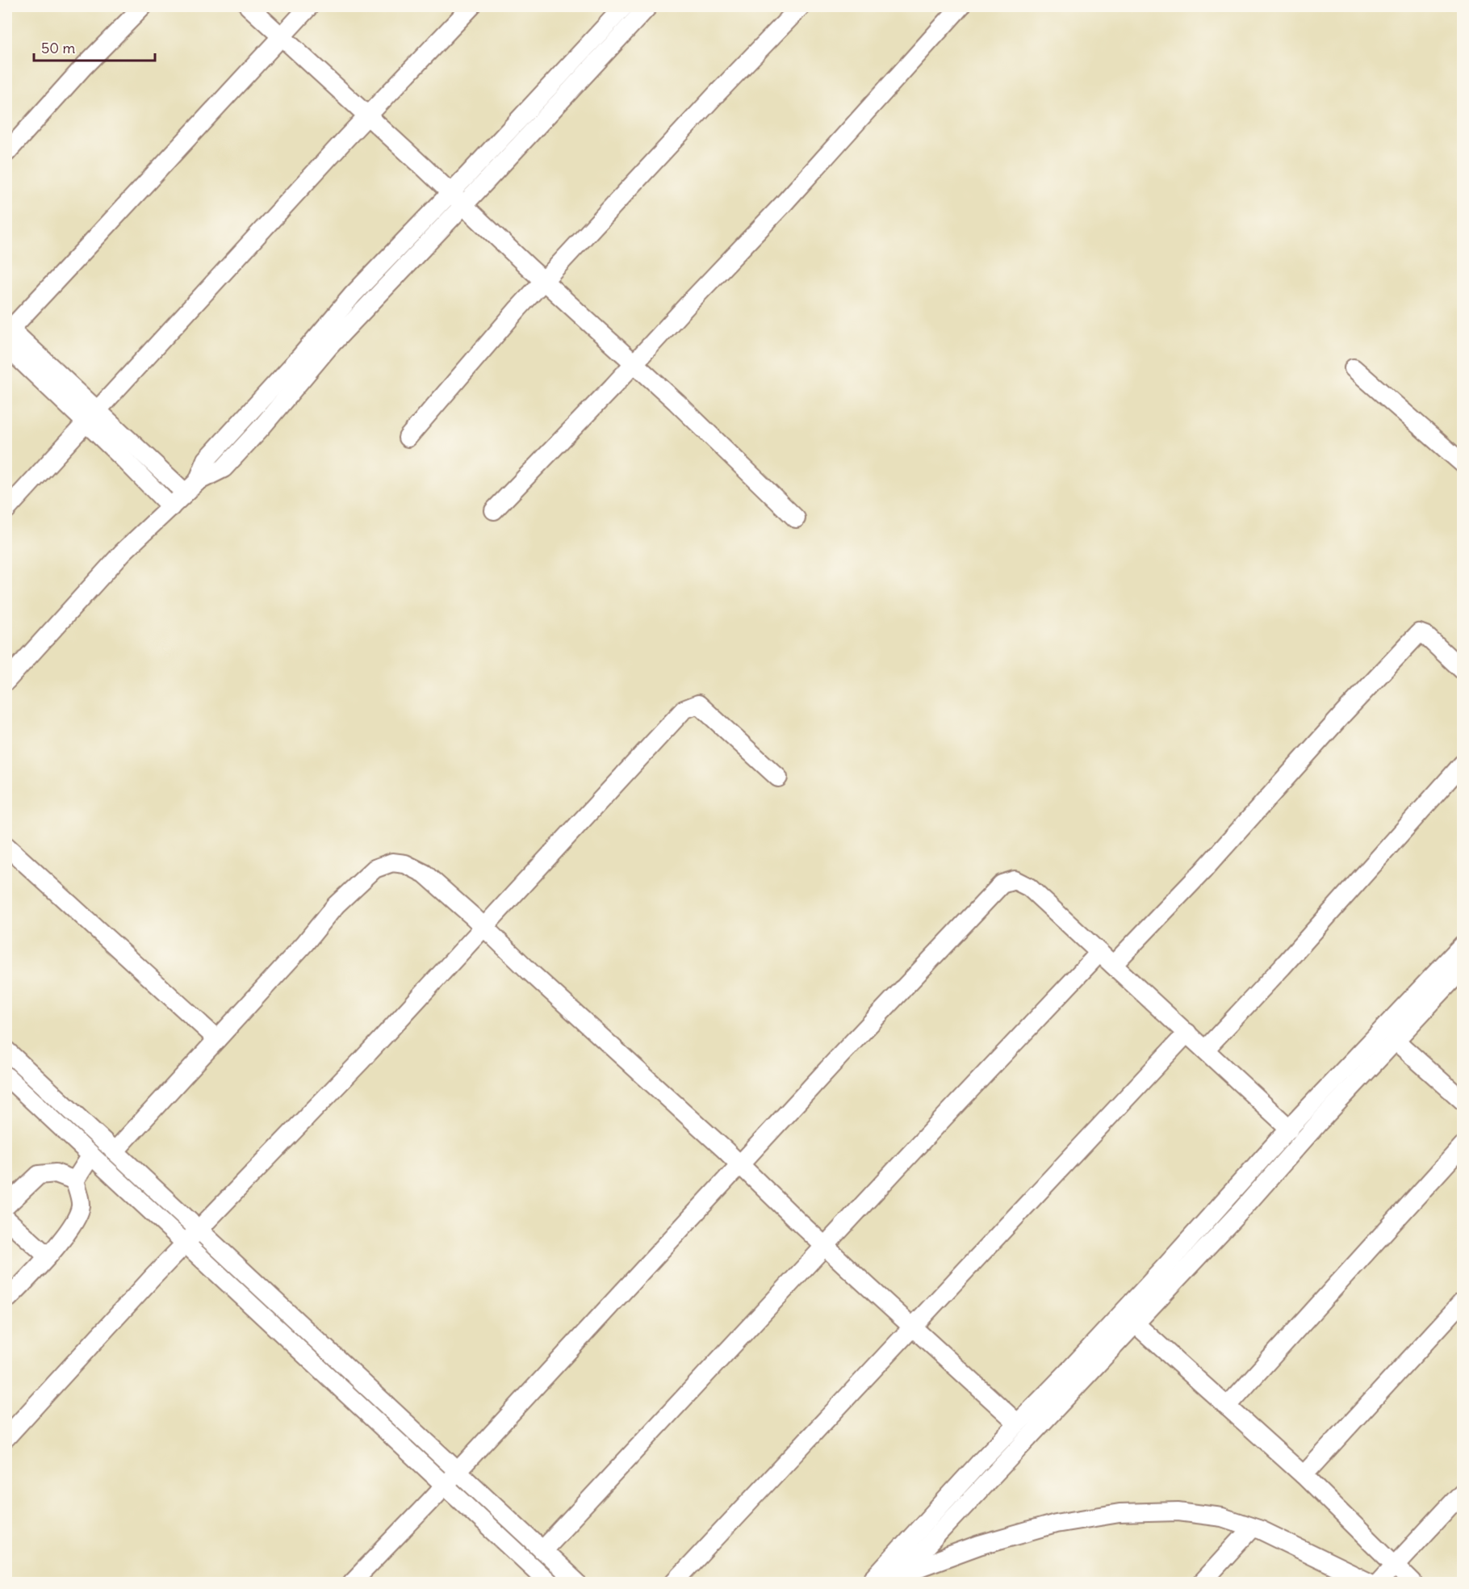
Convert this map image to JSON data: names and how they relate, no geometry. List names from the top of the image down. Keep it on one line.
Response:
{"scale_bar":"50 m"}
